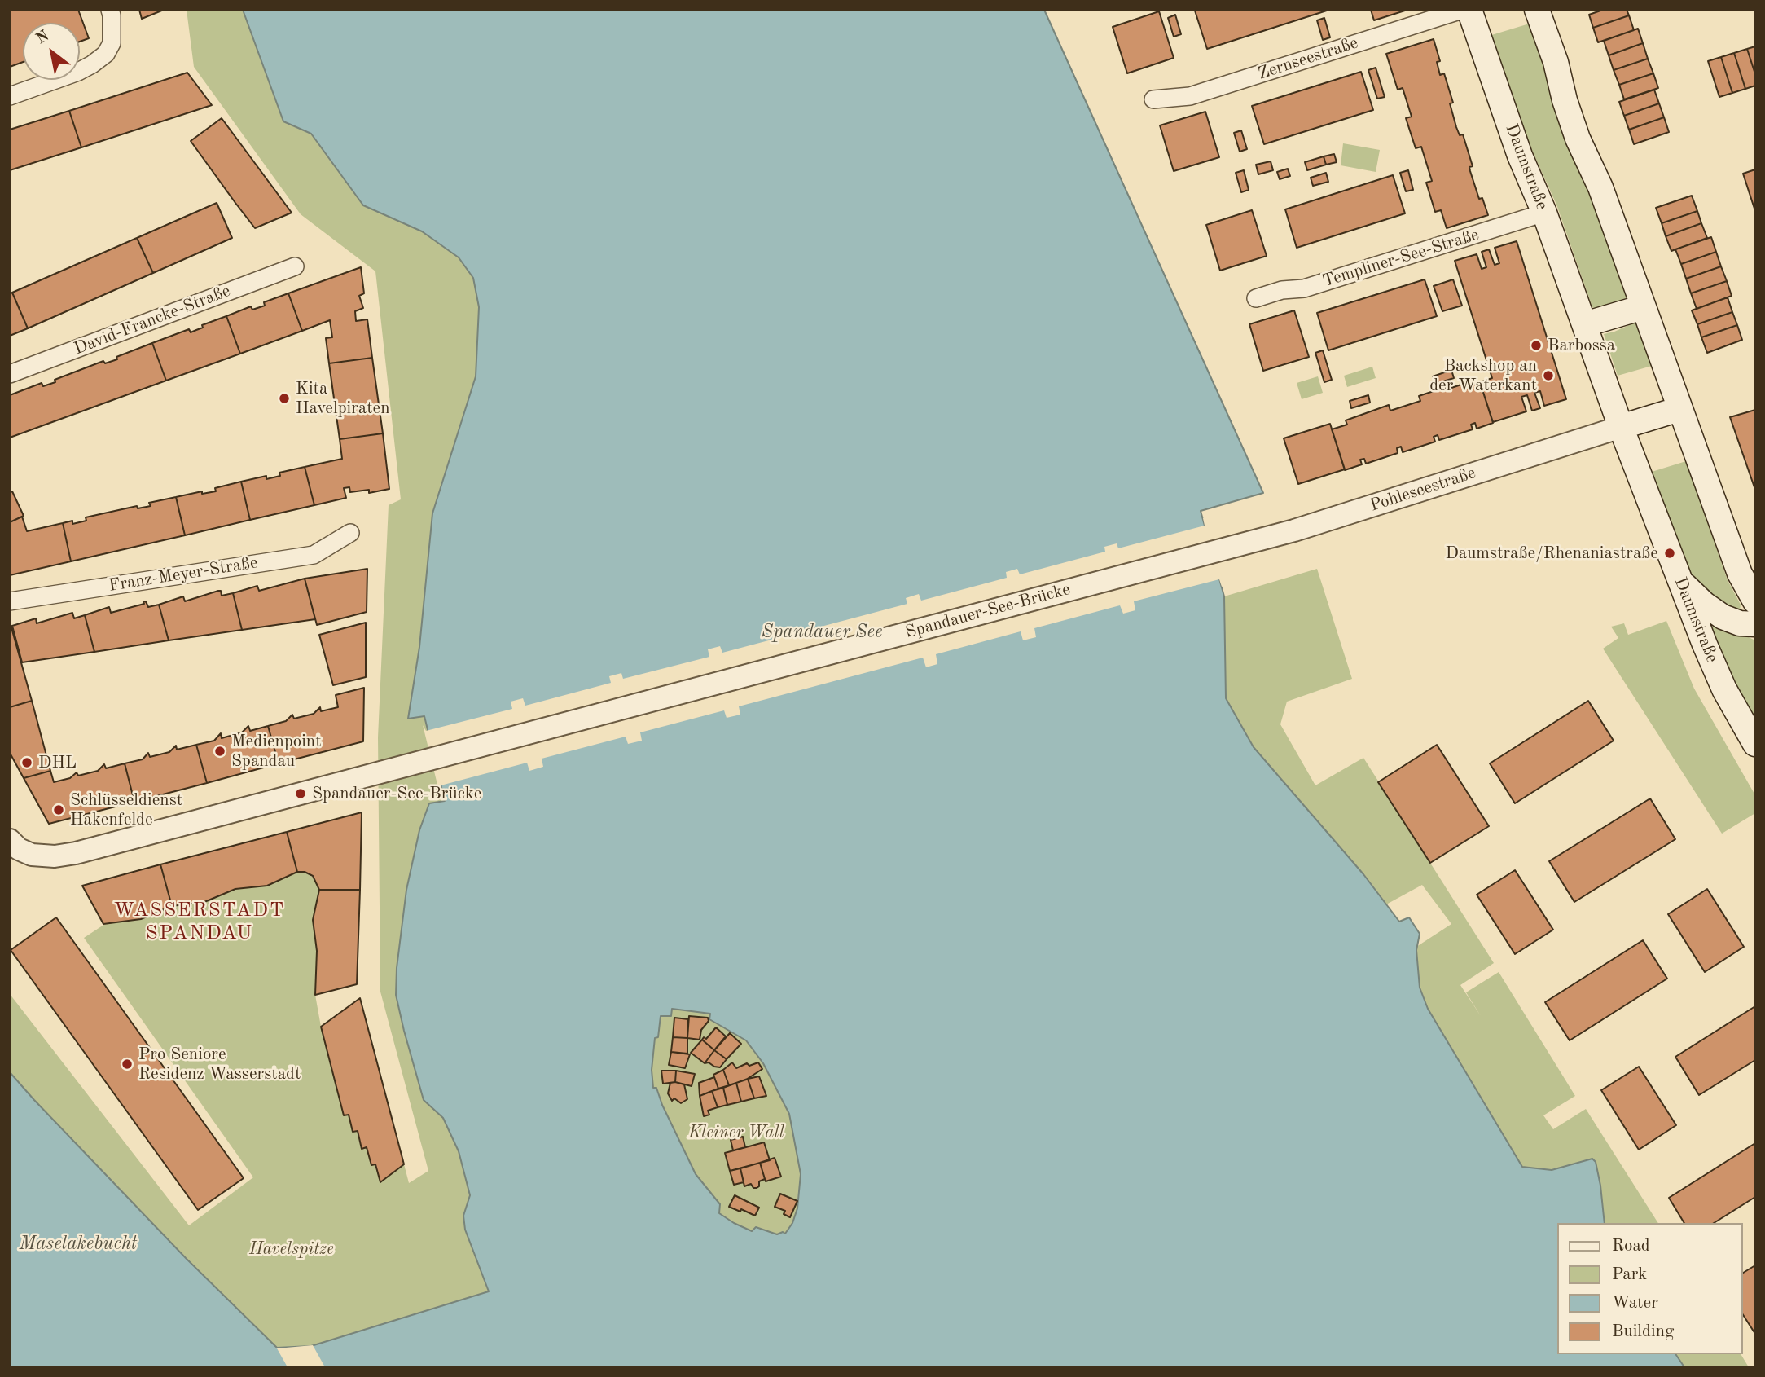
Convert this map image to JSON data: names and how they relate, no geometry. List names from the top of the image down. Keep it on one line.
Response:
{"streets":{"main road":["Daumstraße"],"street":["Zernseestraße","Templiner-See-Straße","David-Francke-Straße","Pohleseestraße","Franz-Meyer-Straße","Spandauer-See-Brücke"]},"crossings":[["Daumstraße","Templiner-See-Straße"],["Daumstraße","Pohleseestraße"],["Pohleseestraße","Spandauer-See-Brücke"]],"districts":["WASSERSTADT SPANDAU"],"water":["Spandauer See","Maselakebucht"],"parks":["Kleiner Wall","Havelspitze"],"places":["Barbossa","Backshop an der Waterkant","Kita Havelpiraten","Daumstraße/Rhenaniastraße","Medienpoint Spandau","DHL","Spandauer-See-Brücke","Schlüsseldienst Hakenfelde","Pro Seniore Residenz Wasserstadt"],"legend":["Road","Park","Water","Building"],"north":"top left"}
